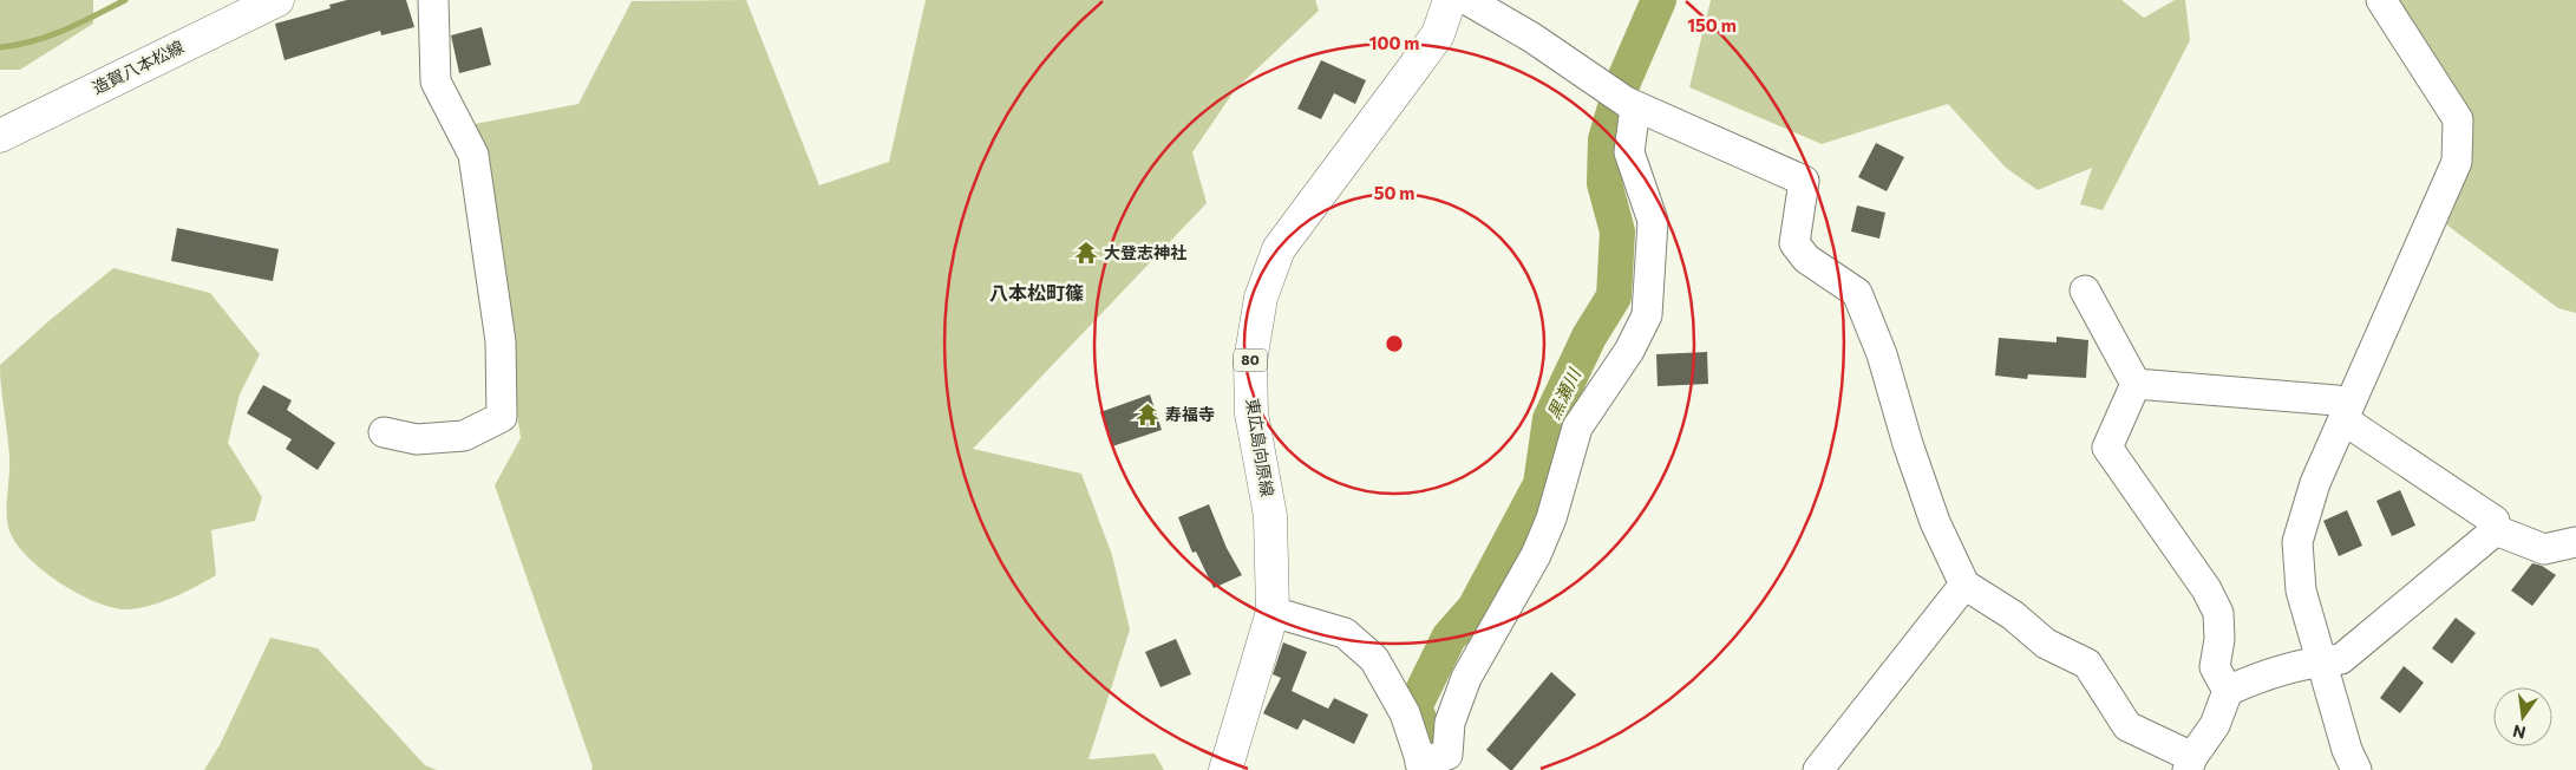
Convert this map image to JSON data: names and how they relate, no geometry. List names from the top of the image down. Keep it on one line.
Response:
{"streets":{"main road":["造賀八本松線","80","東広島向原線"]},"districts":["八本松町篠"],"water":["黒瀬川"],"places":{"temple":["大登志神社","寿福寺"]},"north":"bottom","rings":["150 m","100 m","50 m"]}
